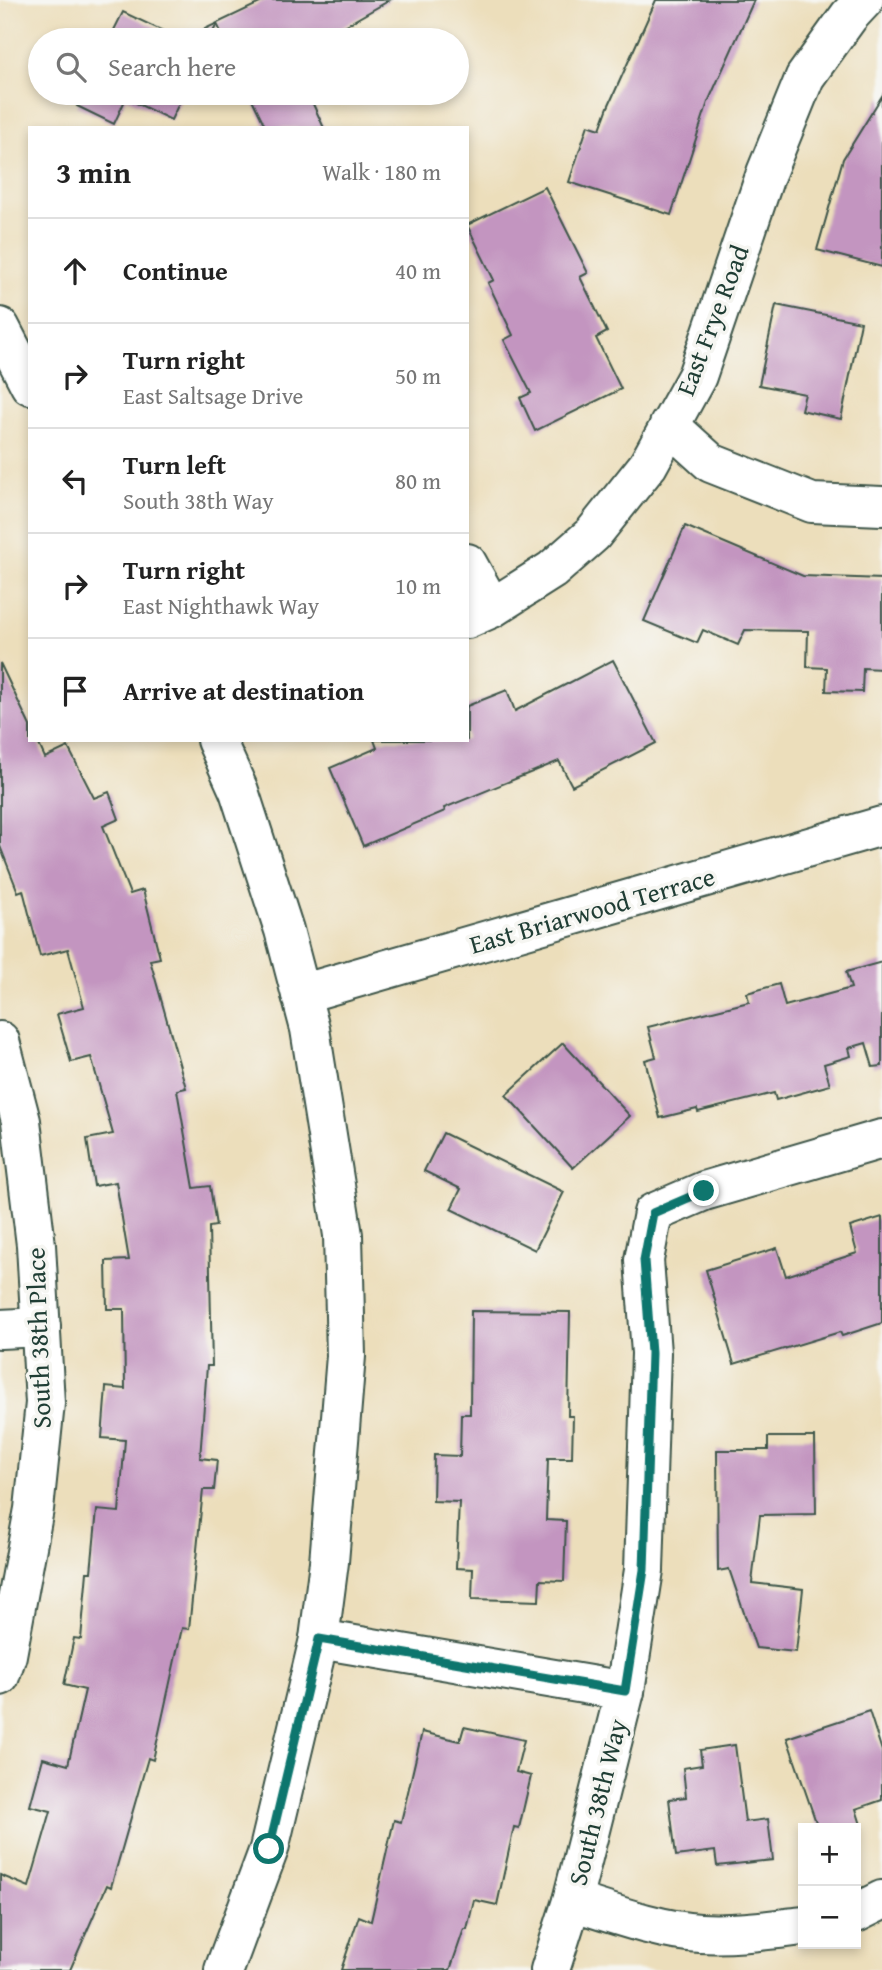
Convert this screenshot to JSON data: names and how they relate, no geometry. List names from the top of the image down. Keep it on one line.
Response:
{"streets":{"street":["East Frye Road","East Briarwood Terrace","South 38th Place","South 38th Way"]},"page":{"search":"Search here","heading":["3 min","Walk · 180 m"],"list":[["Continue","40 m"],["Turn right","East Saltsage Drive","50 m"],["Turn left","South 38th Way","80 m"],["Turn right","East Nighthawk Way","10 m"],"Arrive at destination"],"map_buttons":["+","−"]}}
